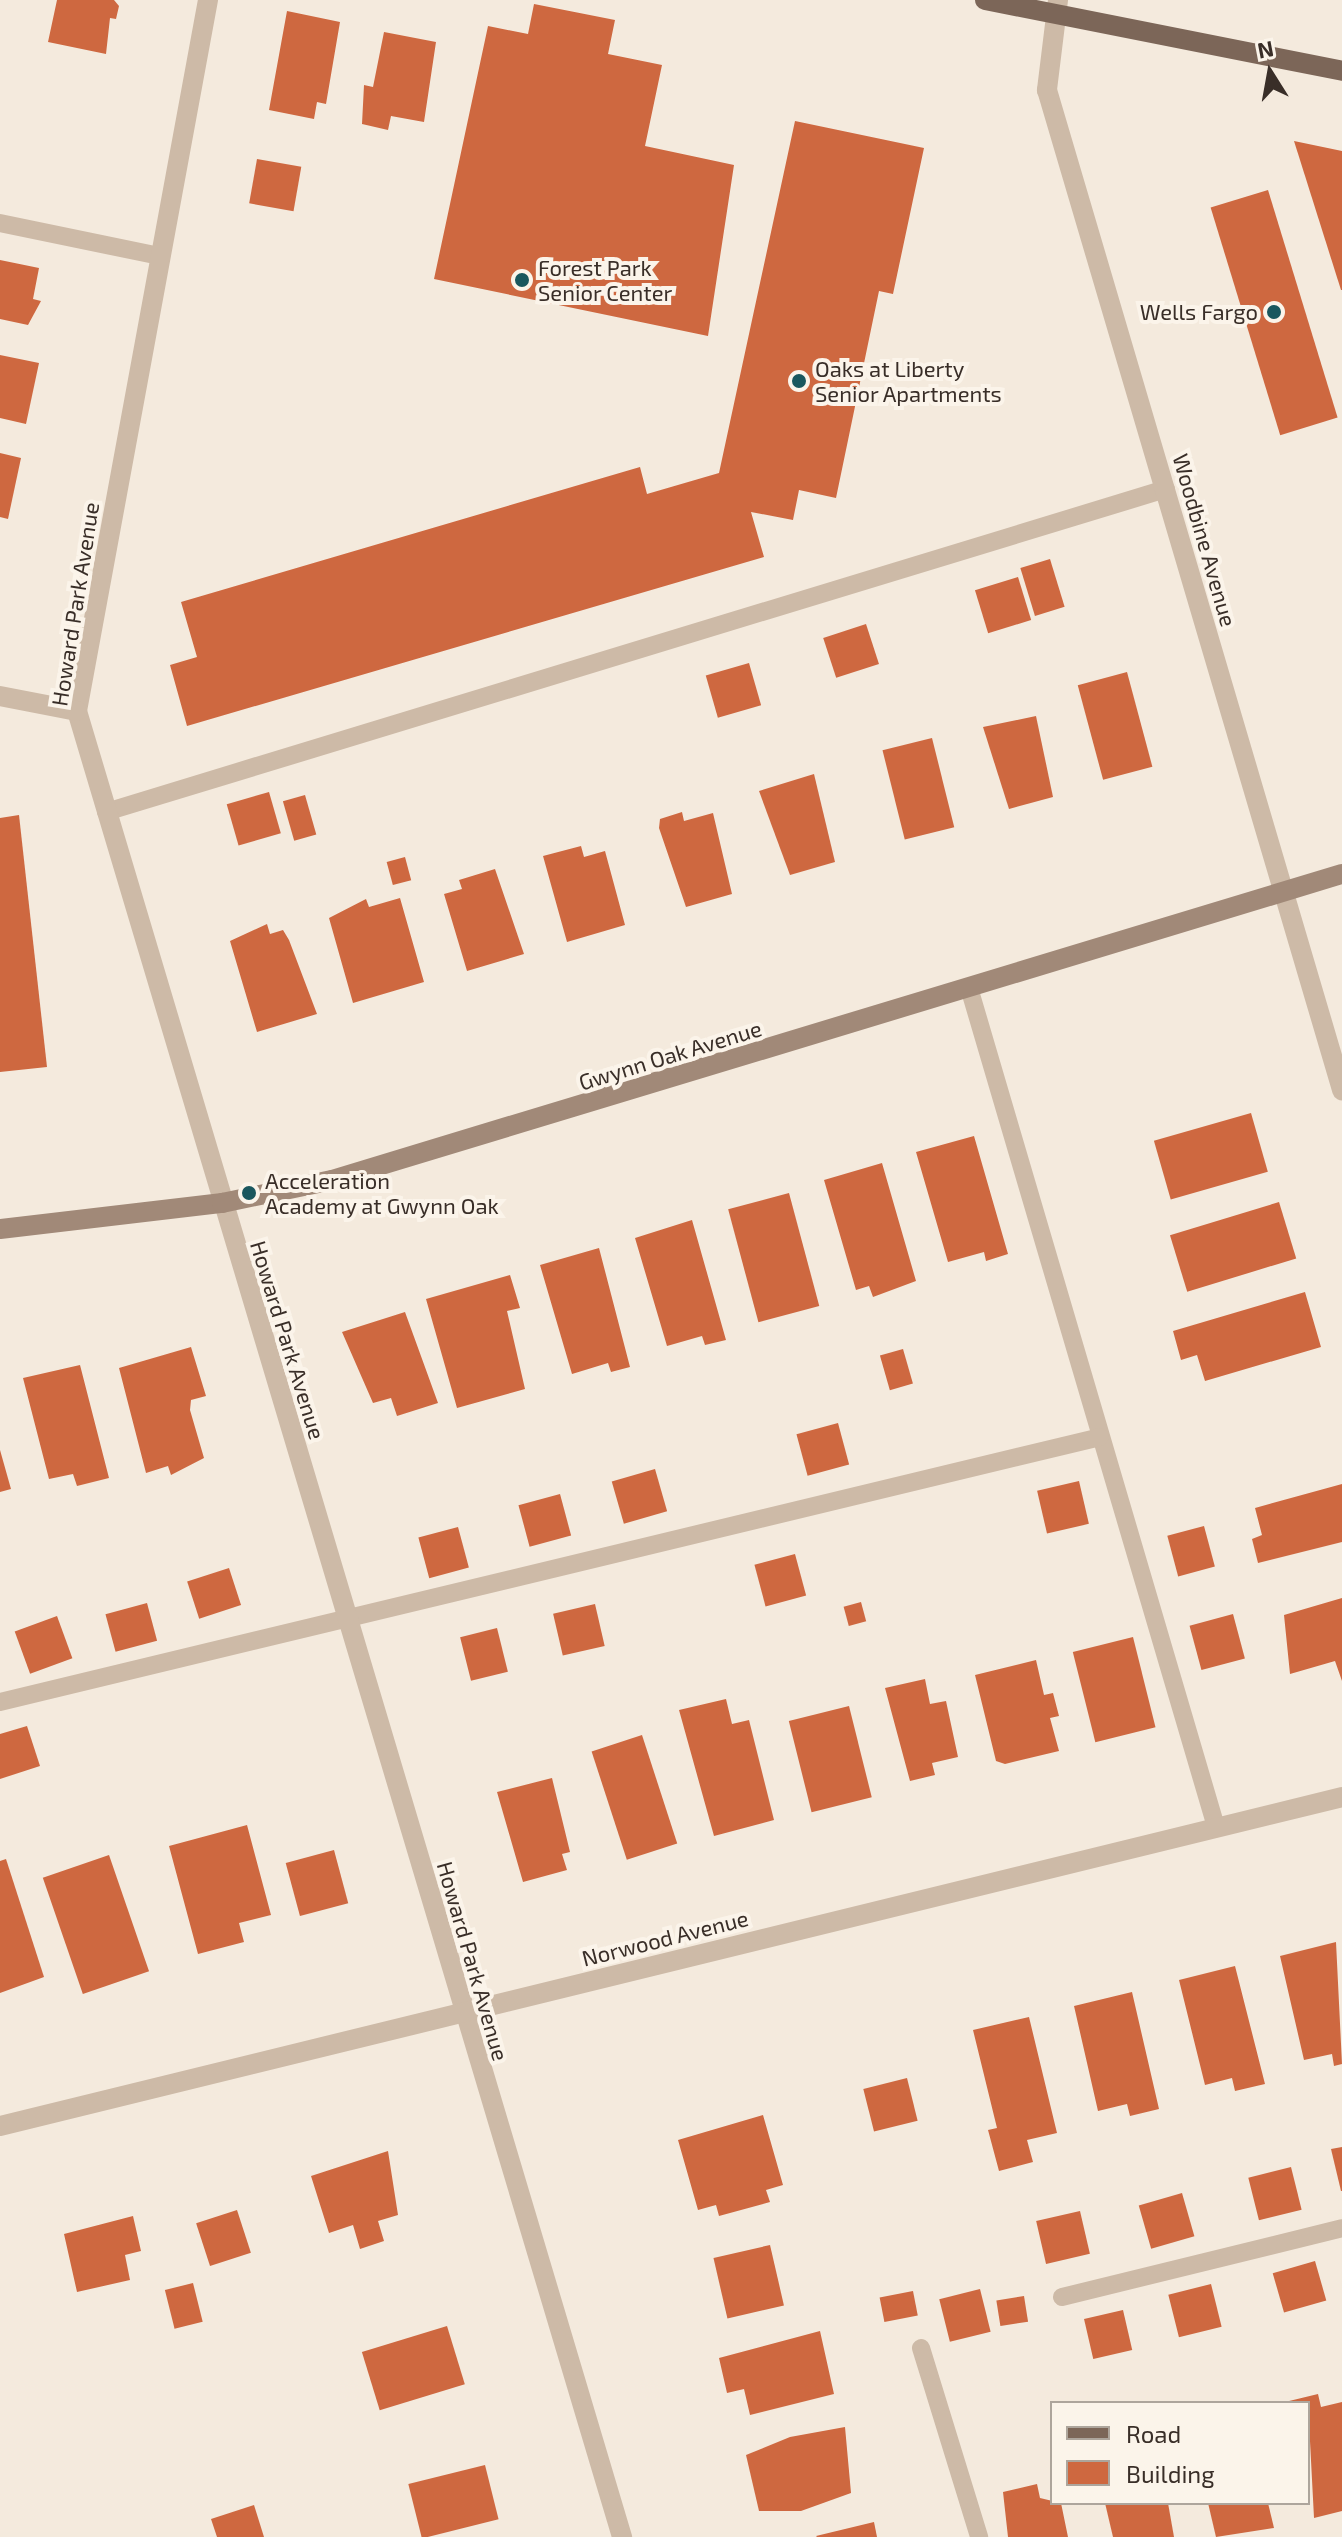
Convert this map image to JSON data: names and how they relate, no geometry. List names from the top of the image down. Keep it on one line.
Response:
{"streets":{"main road":["Gwynn Oak Avenue"],"street":["Woodbine Avenue","Howard Park Avenue","Norwood Avenue"]},"crossings":[["Woodbine Avenue","Gwynn Oak Avenue"],["Howard Park Avenue","Gwynn Oak Avenue"],["Howard Park Avenue","Norwood Avenue"]],"places":["Forest Park Senior Center","Wells Fargo","Oaks at Liberty Senior Apartments","Acceleration Academy at Gwynn Oak"],"legend":["Road","Building"],"north":"top"}
